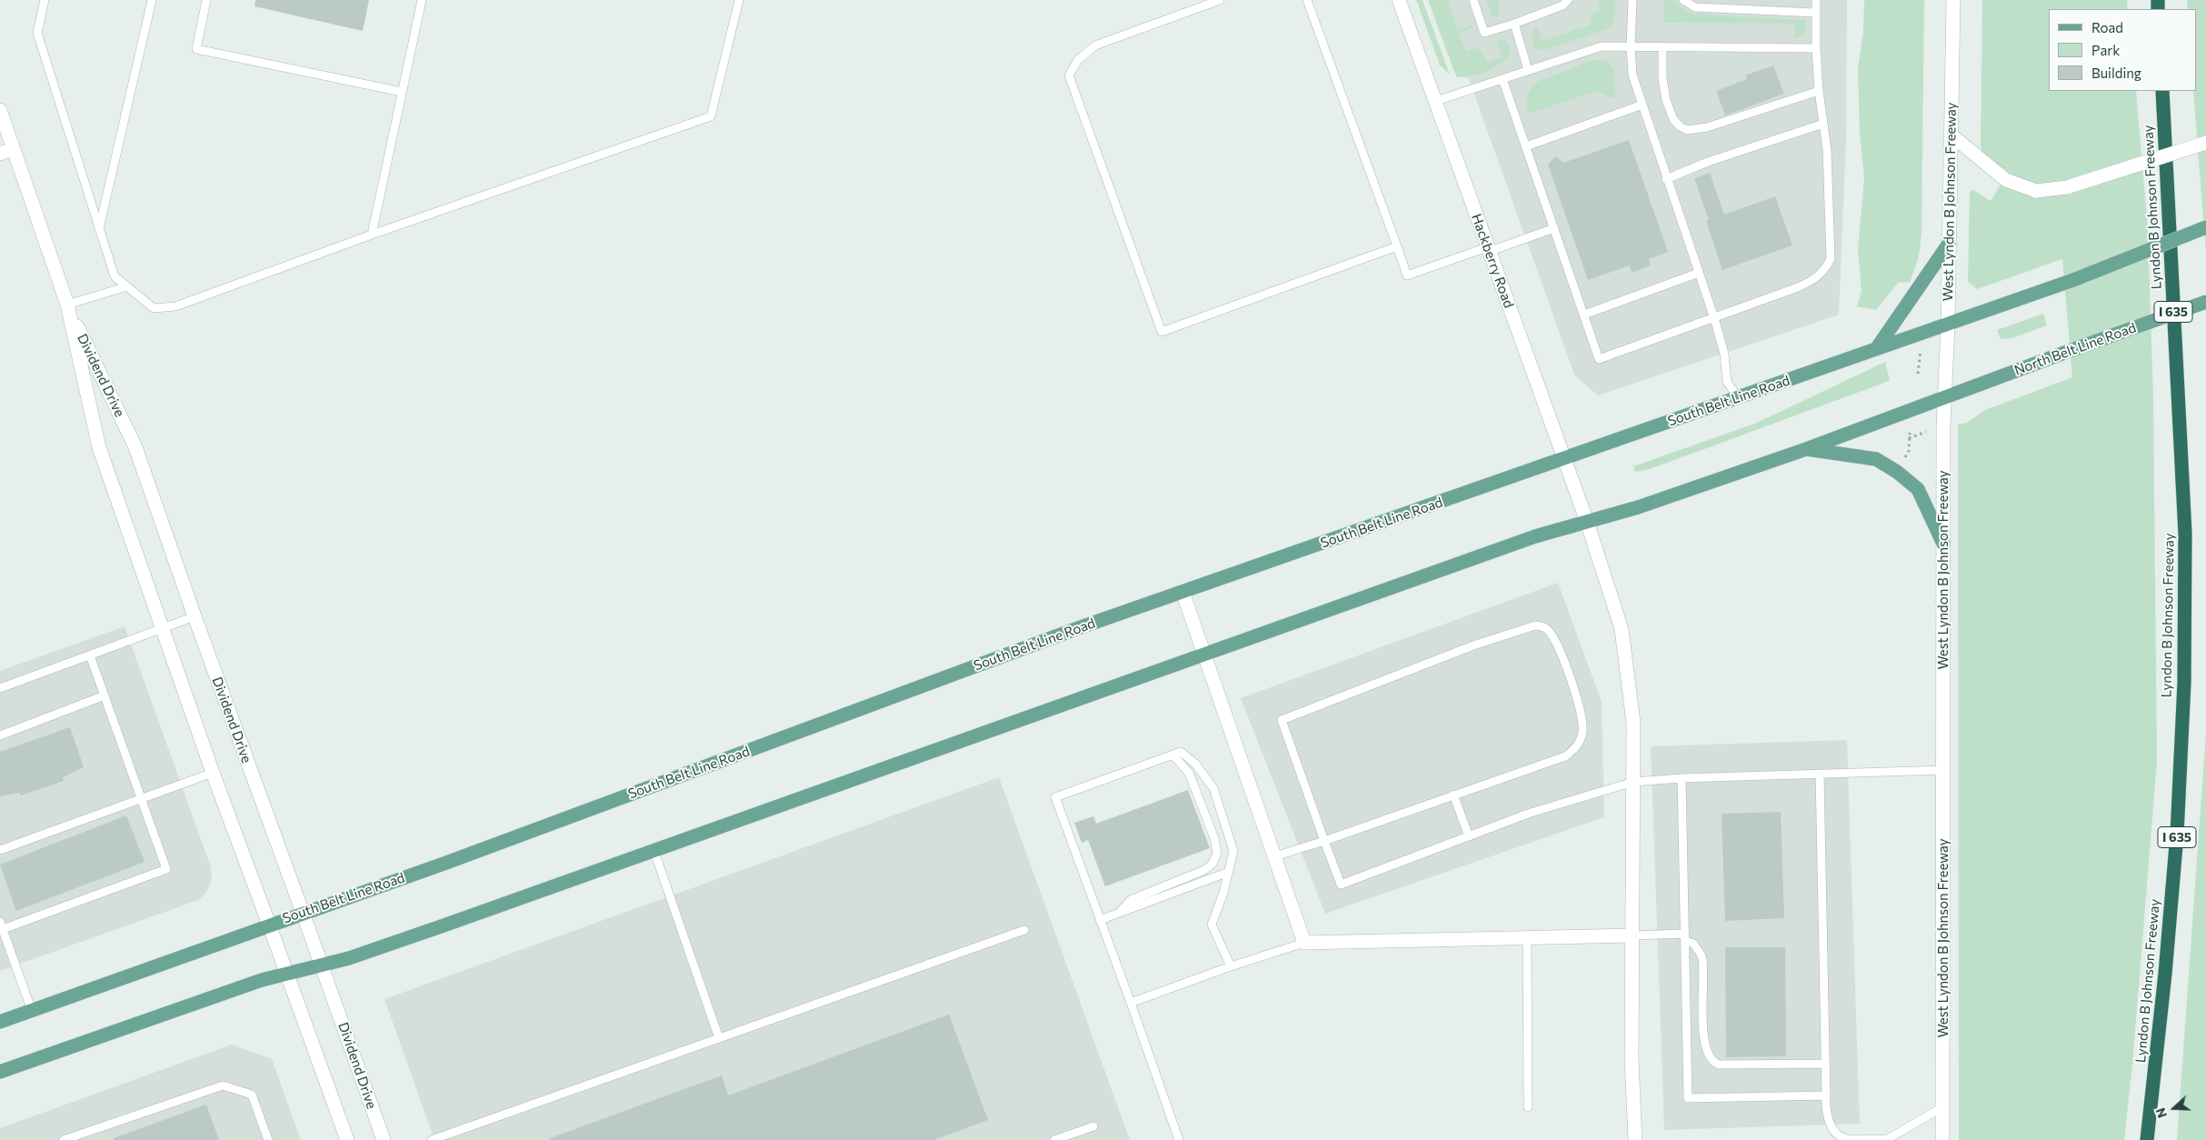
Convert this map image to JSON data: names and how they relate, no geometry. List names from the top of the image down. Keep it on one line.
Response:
{"streets":{"highway":["Lyndon B Johnson Freeway","I 635"],"main road":["North Belt Line Road","South Belt Line Road"],"street":["West Lyndon B Johnson Freeway","Hackberry Road","Dividend Drive"]},"crossings":[["West Lyndon B Johnson Freeway","North Belt Line Road"],["West Lyndon B Johnson Freeway","South Belt Line Road"],["Hackberry Road","South Belt Line Road"],["Dividend Drive","South Belt Line Road"]],"legend":["Road","Park","Building"],"north":"left"}
